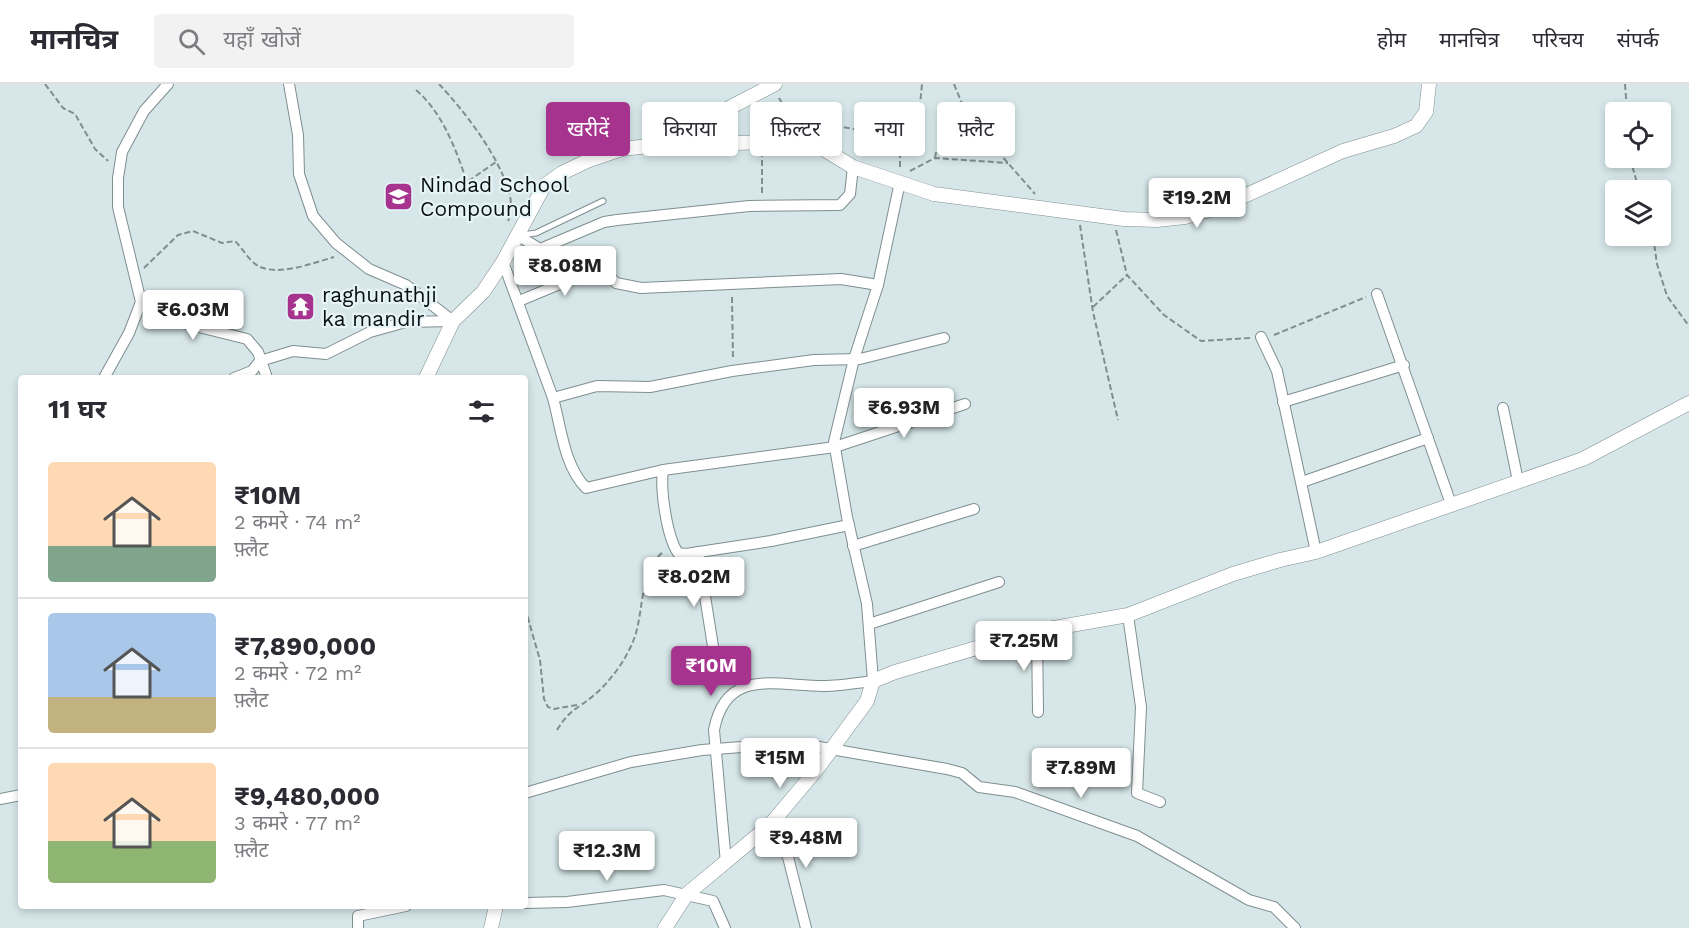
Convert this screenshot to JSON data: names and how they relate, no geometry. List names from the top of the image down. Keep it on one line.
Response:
{"places":{"school or university":["Nindad School Compound"],"temple":["raghunathji ka mandir"]},"page":{"header":"मानचित्र","search":"यहाँ खोजें","nav":["होम","मानचित्र","परिचय","संपर्क"],"chip":["खरीदें","किराया","फ़िल्टर","नया","फ़्लैट"],"price":["₹19.2M","₹8.08M","₹6.03M","₹6.93M","₹8.02M","₹7.25M","₹10M","₹15M","₹7.89M","₹9.48M","₹12.3M"],"heading":"11 घर","list":[{"name":"₹10M","note":"2 कमरे · 74 m² · फ़्लैट"},{"name":"₹7,890,000","note":"2 कमरे · 72 m² · फ़्लैट"},{"name":"₹9,480,000","note":"3 कमरे · 77 m² · फ़्लैट"}]}}
